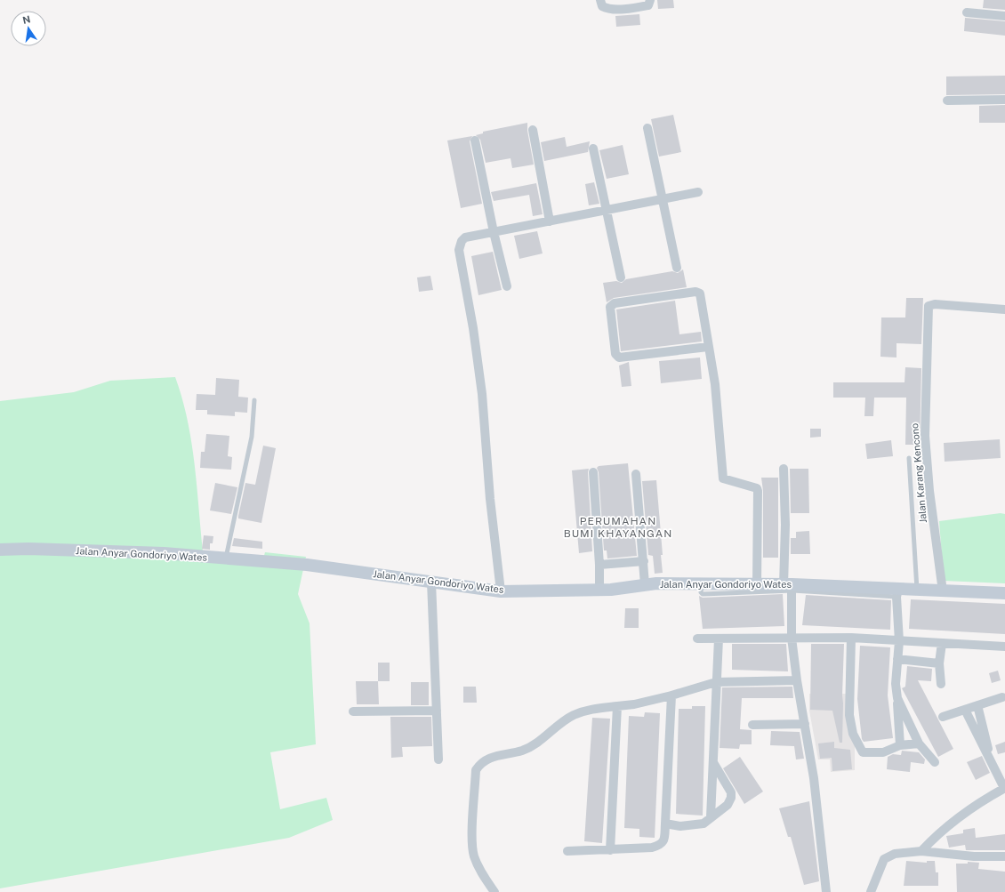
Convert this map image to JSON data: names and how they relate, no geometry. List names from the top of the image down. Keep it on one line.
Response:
{"streets":{"street":["Jalan Karang Kencono","Jalan Anyar Gondoriyo Wates"]},"crossings":[["Jalan Karang Kencono","Jalan Anyar Gondoriyo Wates"]],"districts":["PERUMAHAN BUMI KHAYANGAN"],"north":"top"}
